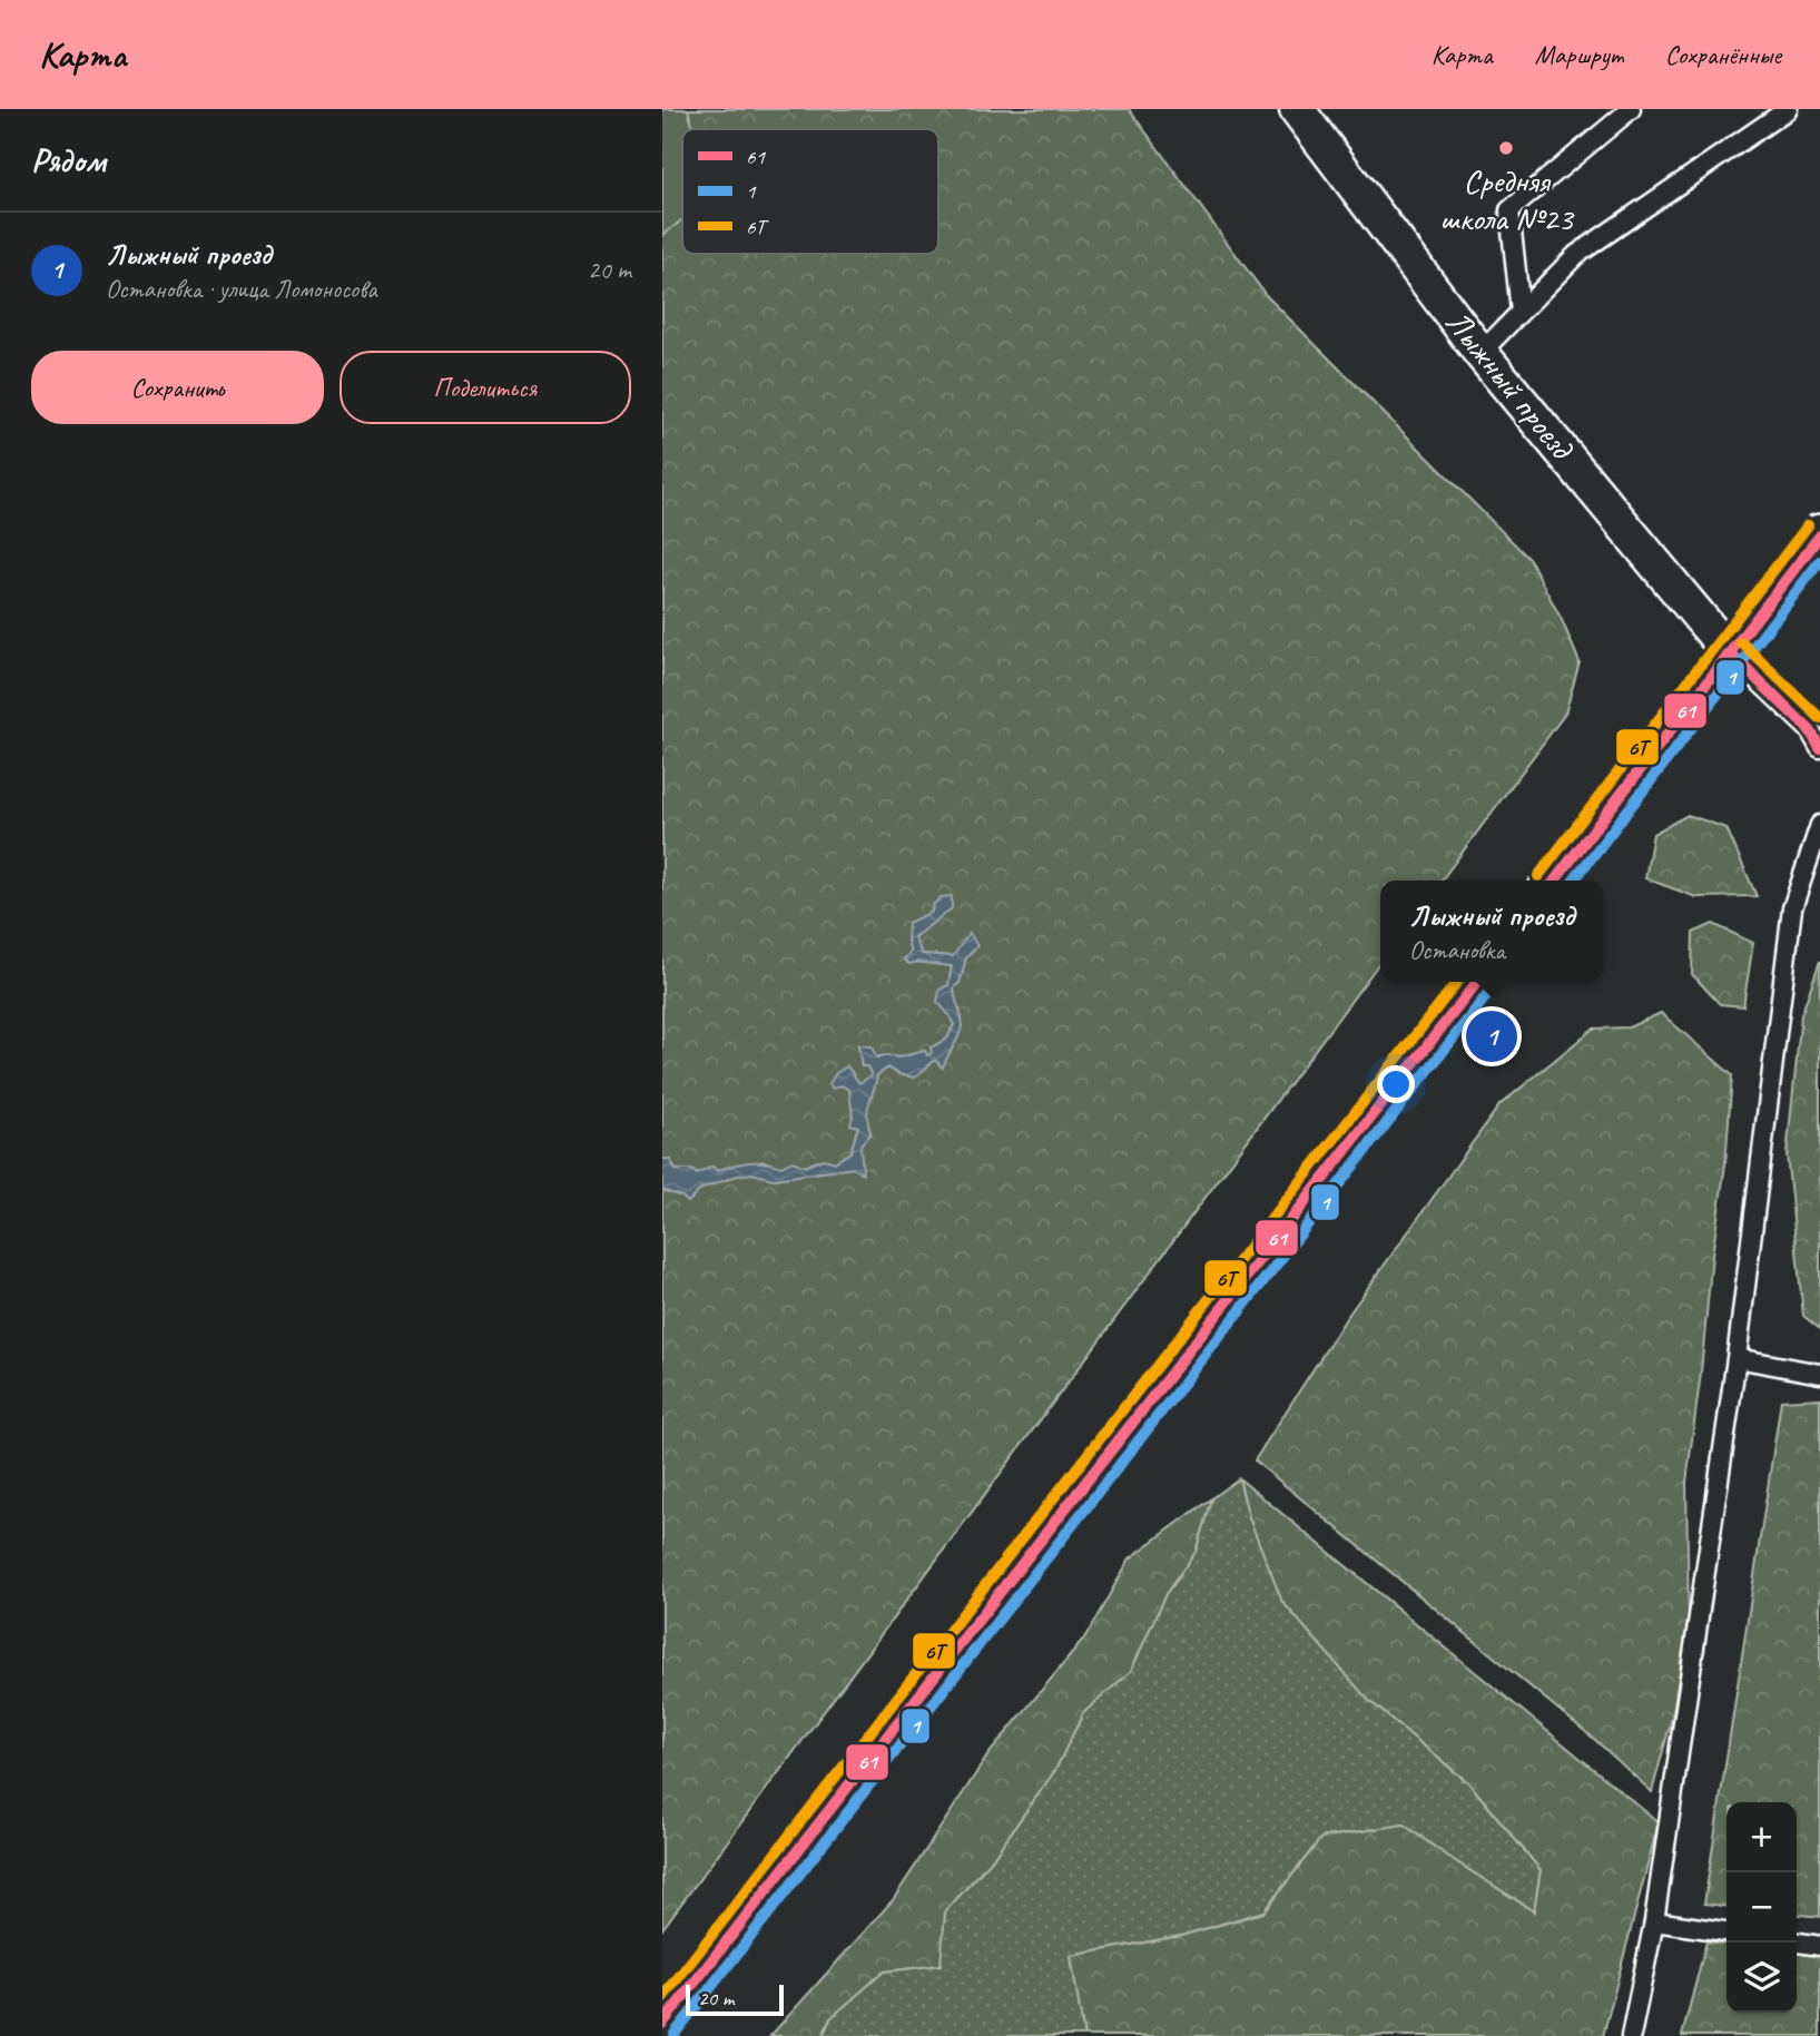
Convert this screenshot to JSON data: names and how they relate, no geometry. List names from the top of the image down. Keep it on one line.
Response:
{"streets":{"street":["Лыжный проезд"]},"places":["Средняя школа №23"],"lines":["transit line 6Т","transit line 61","transit line 1"],"legend":["61","1","6Т"],"scale_bar":"20 m","page":{"header":"Карта","nav":["Карта","Маршрут","Сохранённые"],"heading":"Рядом","list":[{"mark":"1","name":"Лыжный проезд","note":"Остановка · улица Ломоносова","value":"20 m"}],"buttons":["Сохранить","Поделиться"],"popup":["Лыжный проезд","Остановка"],"pins":"1","map_buttons":["+","−"],"scale":"20 m"}}
